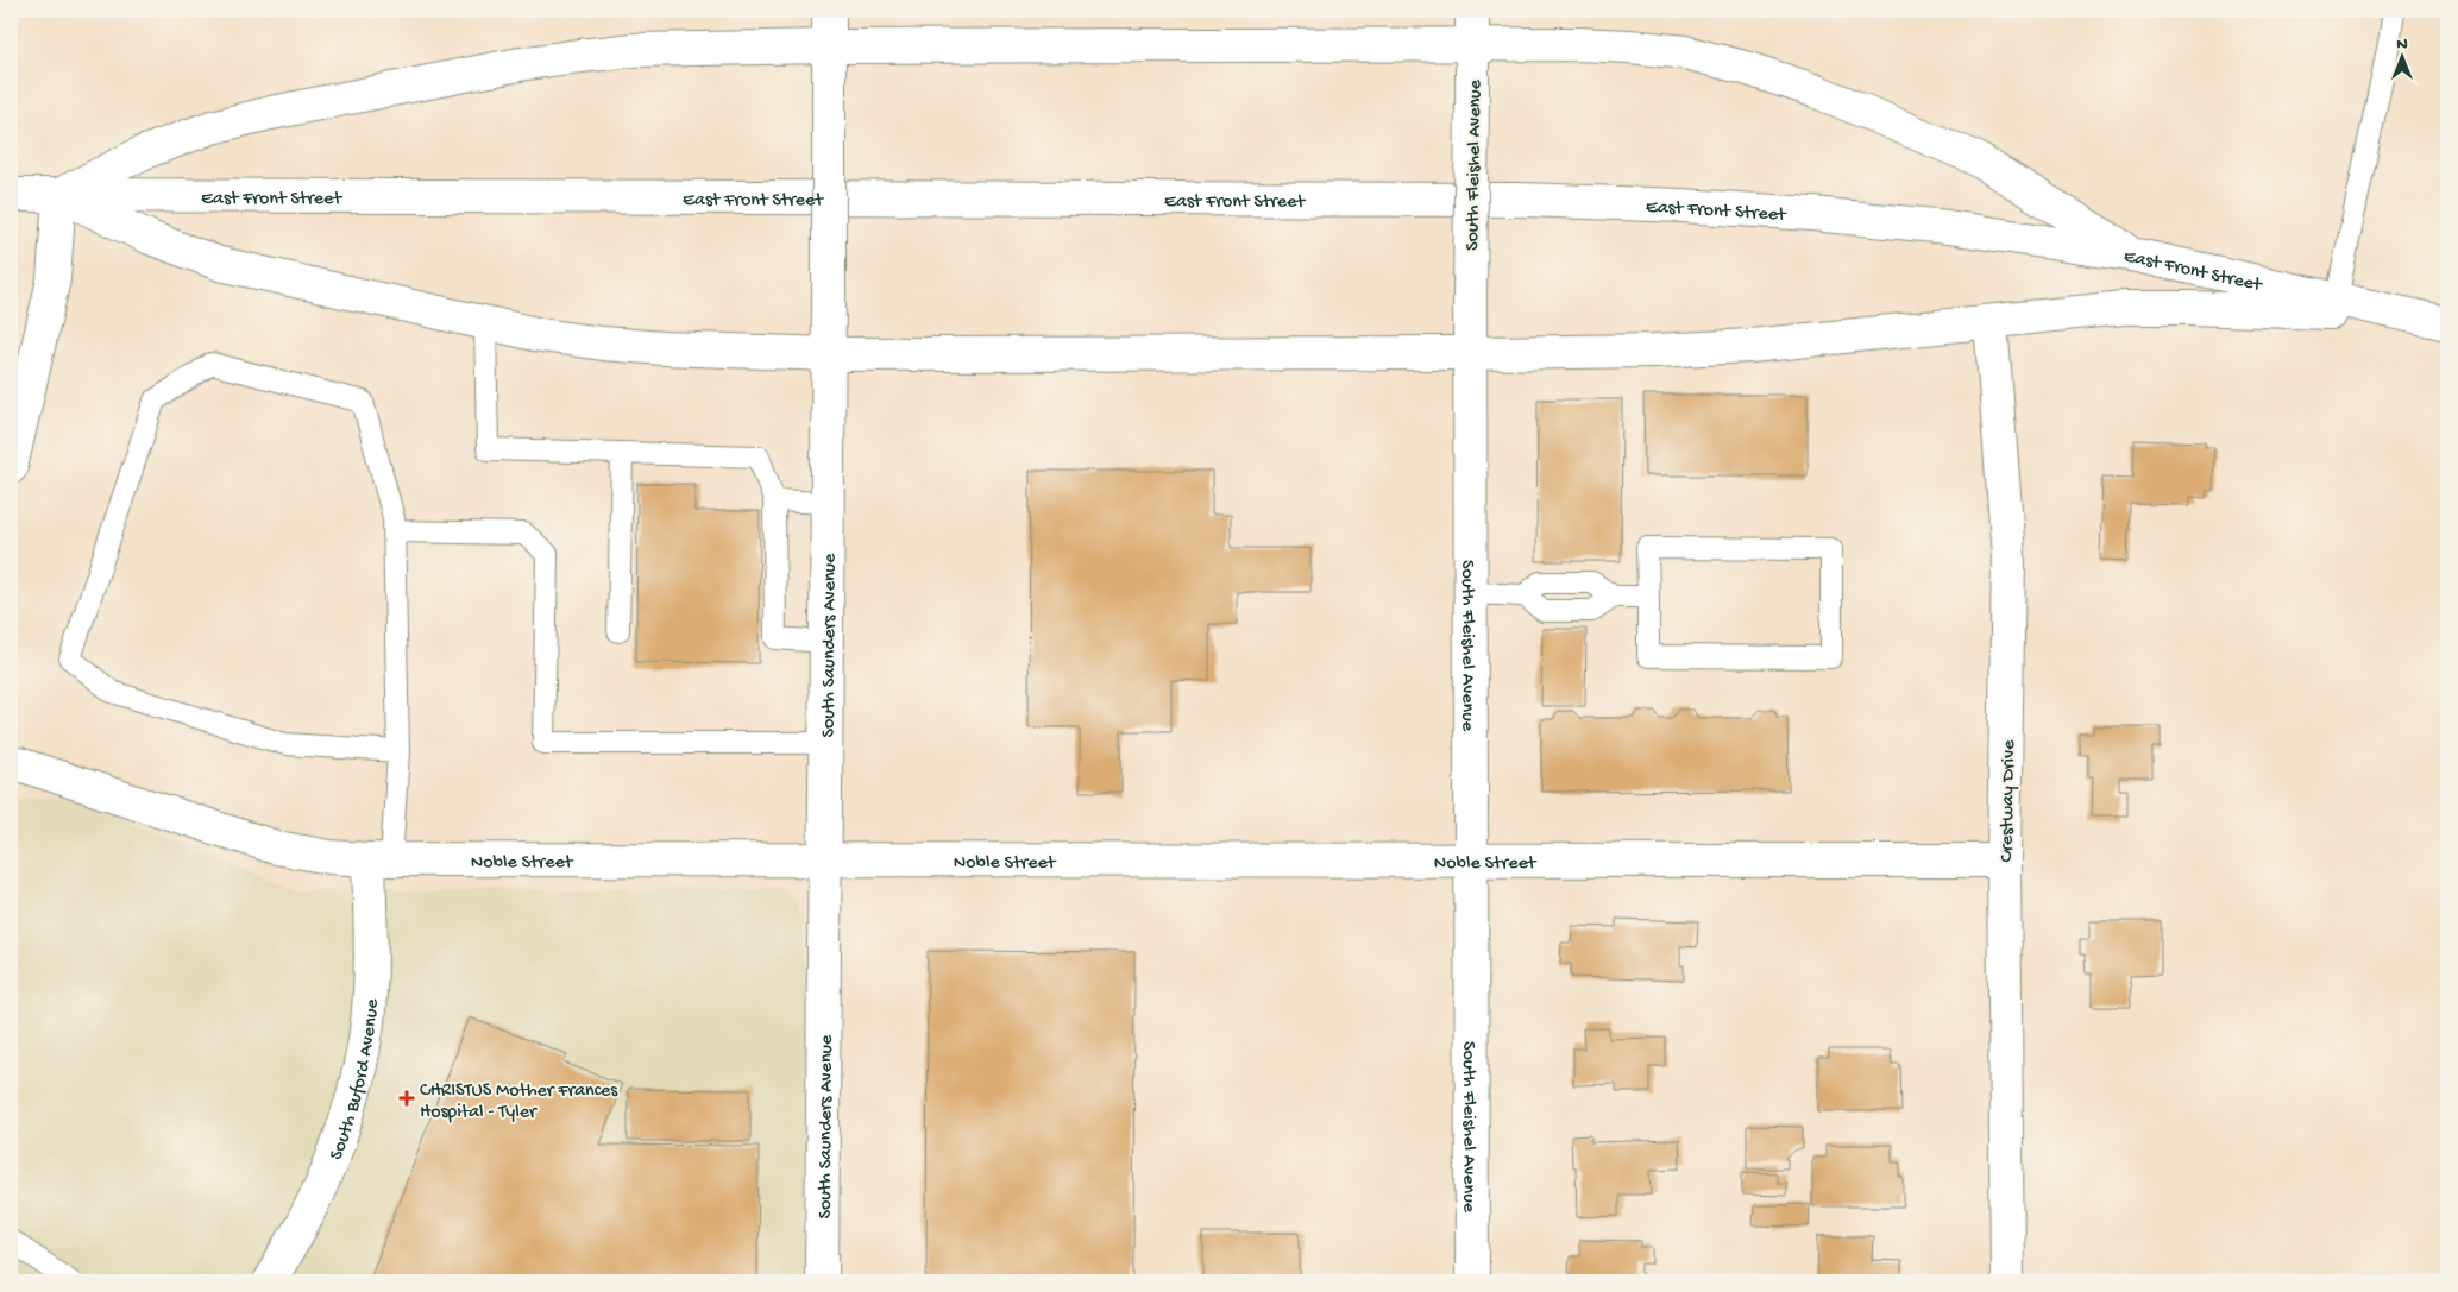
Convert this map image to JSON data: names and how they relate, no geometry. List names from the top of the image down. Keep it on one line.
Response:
{"streets":{"main road":["South Fleishel Avenue","East Front Street","South Saunders Avenue","Crestway Drive","Noble Street","South Buford Avenue"]},"crossings":[["South Fleishel Avenue","Noble Street"],["South Saunders Avenue","Noble Street"],["Crestway Drive","Noble Street"],["Noble Street","South Buford Avenue"]],"places":{"health":["CHRISTUS Mother Frances Hospital - Tyler"]},"north":"top"}
